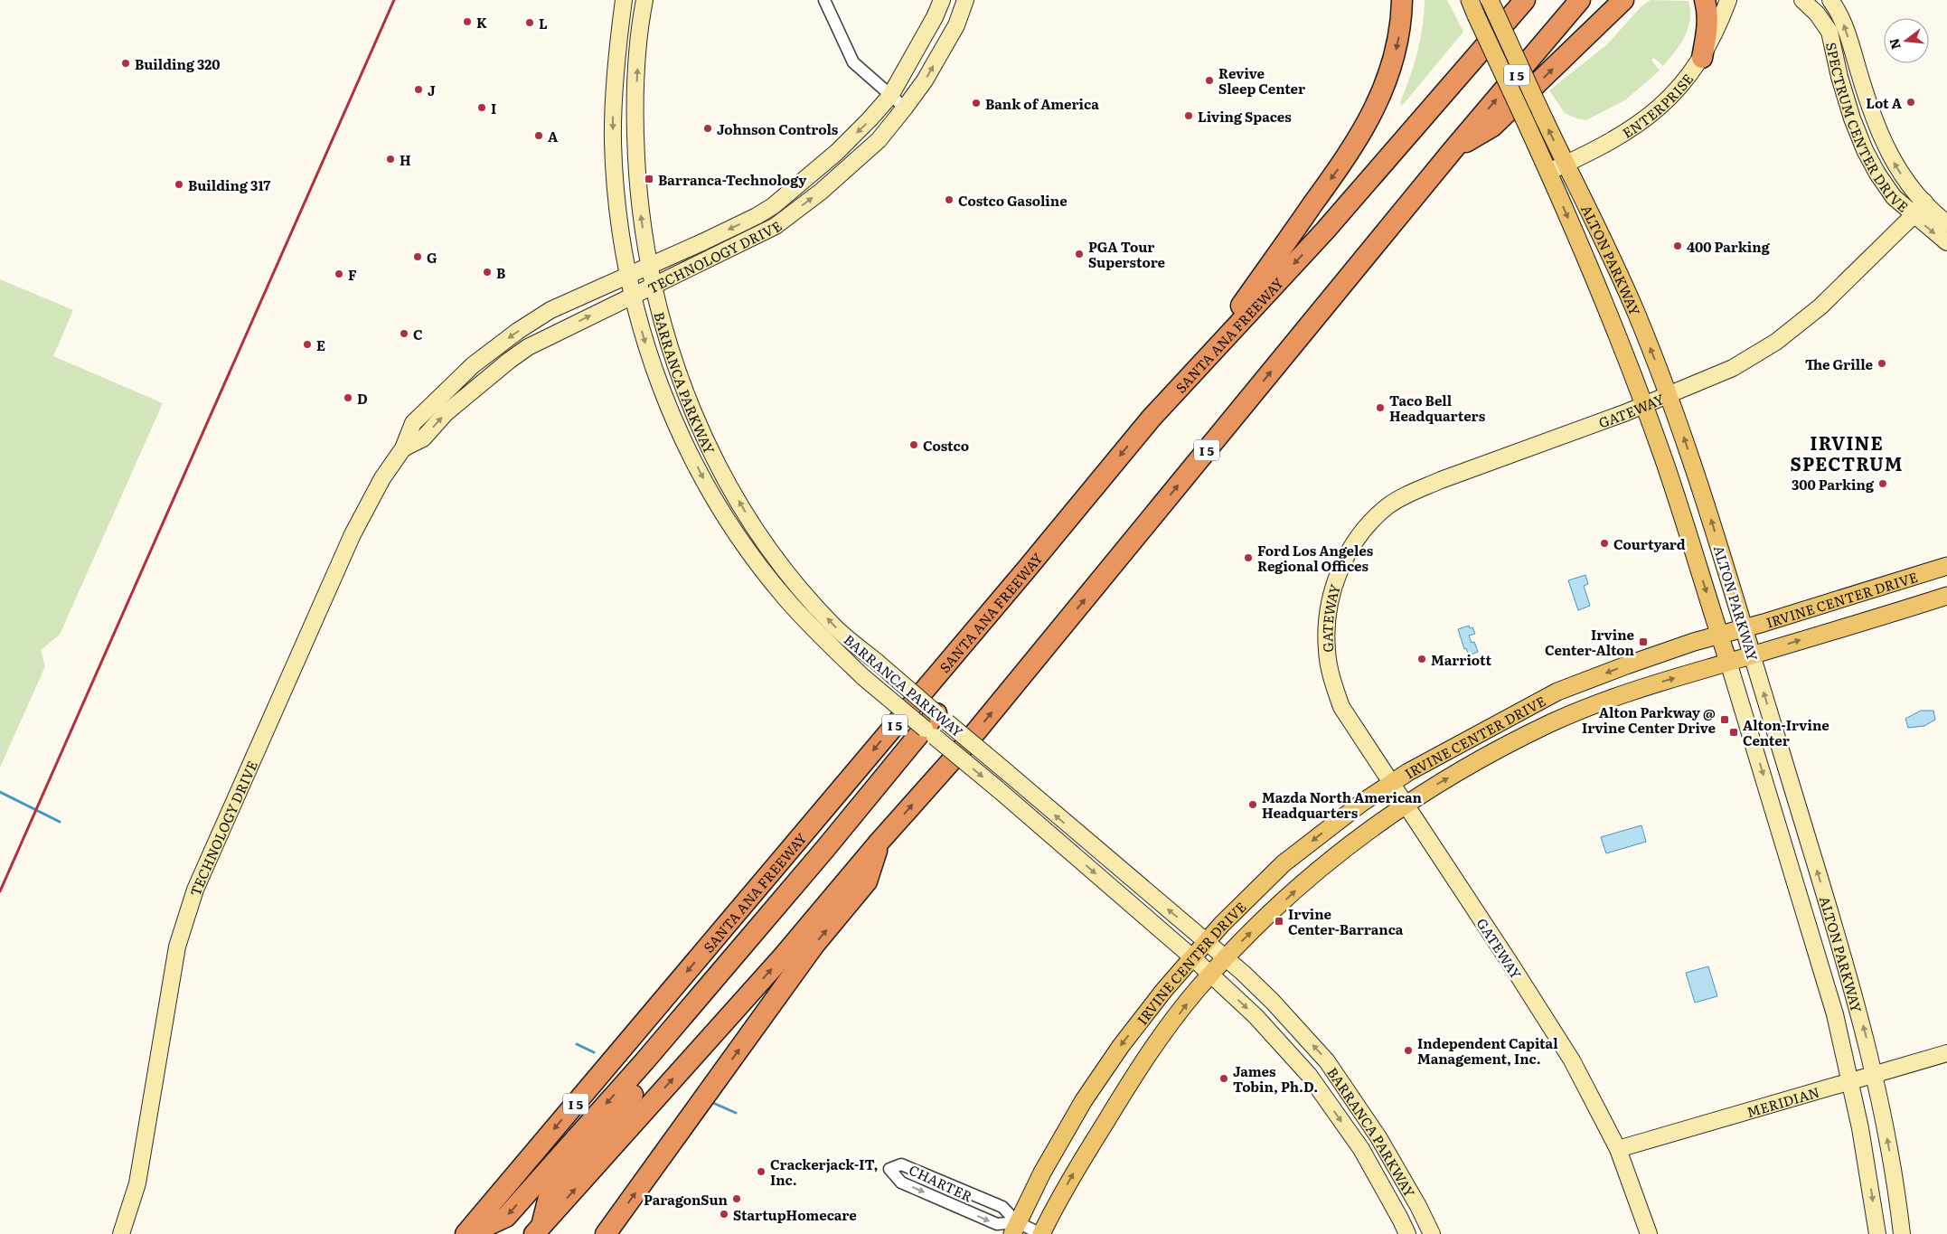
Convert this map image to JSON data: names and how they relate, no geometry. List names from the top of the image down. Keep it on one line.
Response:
{"streets":{"highway":["I 5","SANTA ANA FREEWAY"],"main road":["ALTON PARKWAY","IRVINE CENTER DRIVE"],"street":["ENTERPRISE","SPECTRUM CENTER DRIVE","TECHNOLOGY DRIVE","BARRANCA PARKWAY","GATEWAY","MERIDIAN","CHARTER"]},"crossings":[["ENTERPRISE","ALTON PARKWAY"],["SPECTRUM CENTER DRIVE","GATEWAY"],["TECHNOLOGY DRIVE","BARRANCA PARKWAY"],["ALTON PARKWAY","GATEWAY"],["ALTON PARKWAY","IRVINE CENTER DRIVE"],["ALTON PARKWAY","MERIDIAN"],["BARRANCA PARKWAY","IRVINE CENTER DRIVE"],["GATEWAY","IRVINE CENTER DRIVE"],["GATEWAY","MERIDIAN"],["IRVINE CENTER DRIVE","CHARTER"]],"districts":["IRVINE SPECTRUM"],"places":{"other":["K","L","Building 320","Revive Sleep Center","J","Lot A","Bank of America","I","Living Spaces","Johnson Controls","A","H","Building 317","Costco Gasoline","400 Parking","PGA Tour Superstore","G","B","F","C","E","The Grille","D","Taco Bell Headquarters","Costco","300 Parking","Courtyard","Ford Los Angeles Regional Offices","Marriott","Mazda North American Headquarters","Independent Capital Management, Inc.","James Tobin, Ph.D.","Crackerjack-IT, Inc.","ParagonSun","StartupHomecare"],"transit":["Barranca-Technology","Irvine Center-Alton","Alton Parkway @ Irvine Center Drive","Alton-Irvine Center","Irvine Center-Barranca"]},"north":"left"}
